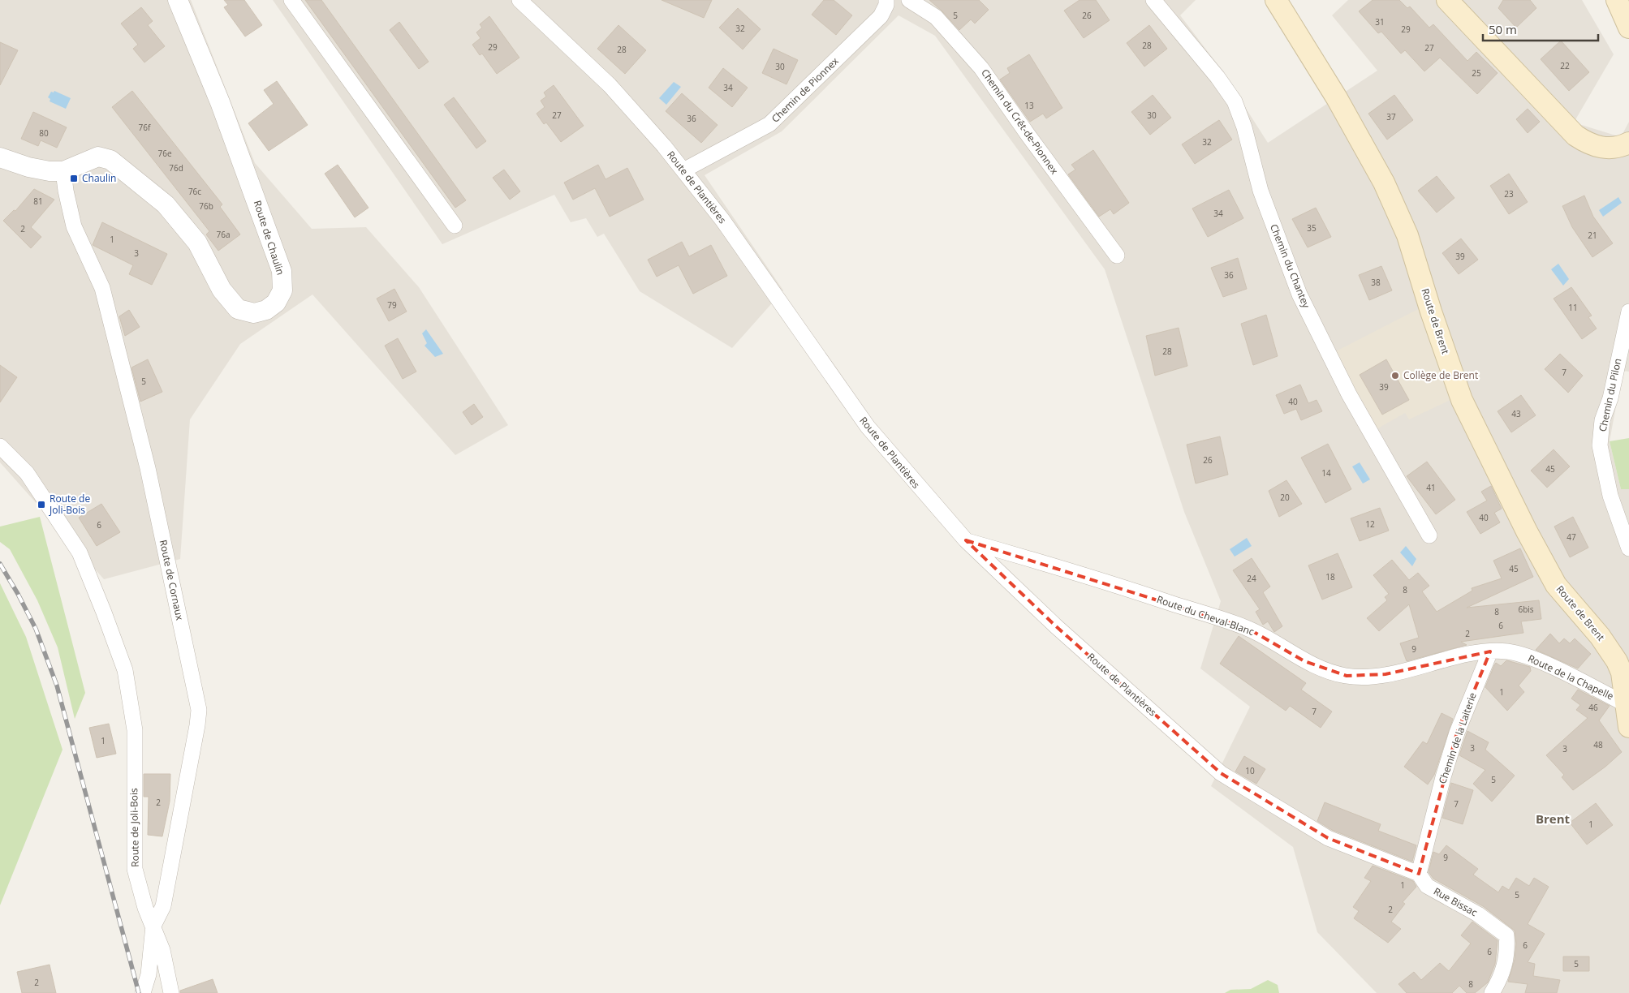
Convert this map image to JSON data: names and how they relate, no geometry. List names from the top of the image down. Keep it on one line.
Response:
{"streets":{"main road":["Route de Brent"],"street":["Chemin de Pionnex","Chemin du Crêt-de-Pionnex","Route de Plantières","Route de Chaulin","Chemin du Chantey","Chemin du Pilon","Route de Cornaux","Route du Cheval-Blanc","Route de la Chapelle","Chemin de la Laiterie","Route de Joli-Bois","Rue Bissac"]},"crossings":[["Chemin de Pionnex","Route de Plantières"],["Route de Plantières","Route du Cheval-Blanc"],["Route de Plantières","Rue Bissac"],["Route de Chaulin","Route de Cornaux"],["Route de Brent","Route de la Chapelle"],["Route de Cornaux","Route de Joli-Bois"],["Route du Cheval-Blanc","Route de la Chapelle"],["Route du Cheval-Blanc","Chemin de la Laiterie"],["Route de la Chapelle","Chemin de la Laiterie"],["Chemin de la Laiterie","Rue Bissac"]],"districts":["Brent"],"places":{"transit":["Chaulin","Route de Joli-Bois"],"other":["Collège de Brent"]},"house_numbers":["5","26","31","32","29","28","29","27","28","22","30","25","34","13","27","30","37","36","76f","80","32","76e","76d","76c","23","81","76b","34","35","2","76a","21","1","3","39","36","38","79","11","28","7","5","39","40","43","26","45","14","41","20","40","12","6","47","45","18","24","8","6bis","8","6","2","9","1","46","7","1","48","3","3","10","5","2","7","1","9","1","5","2","6","6","5","2","8"],"scale_bar":"50 m"}
